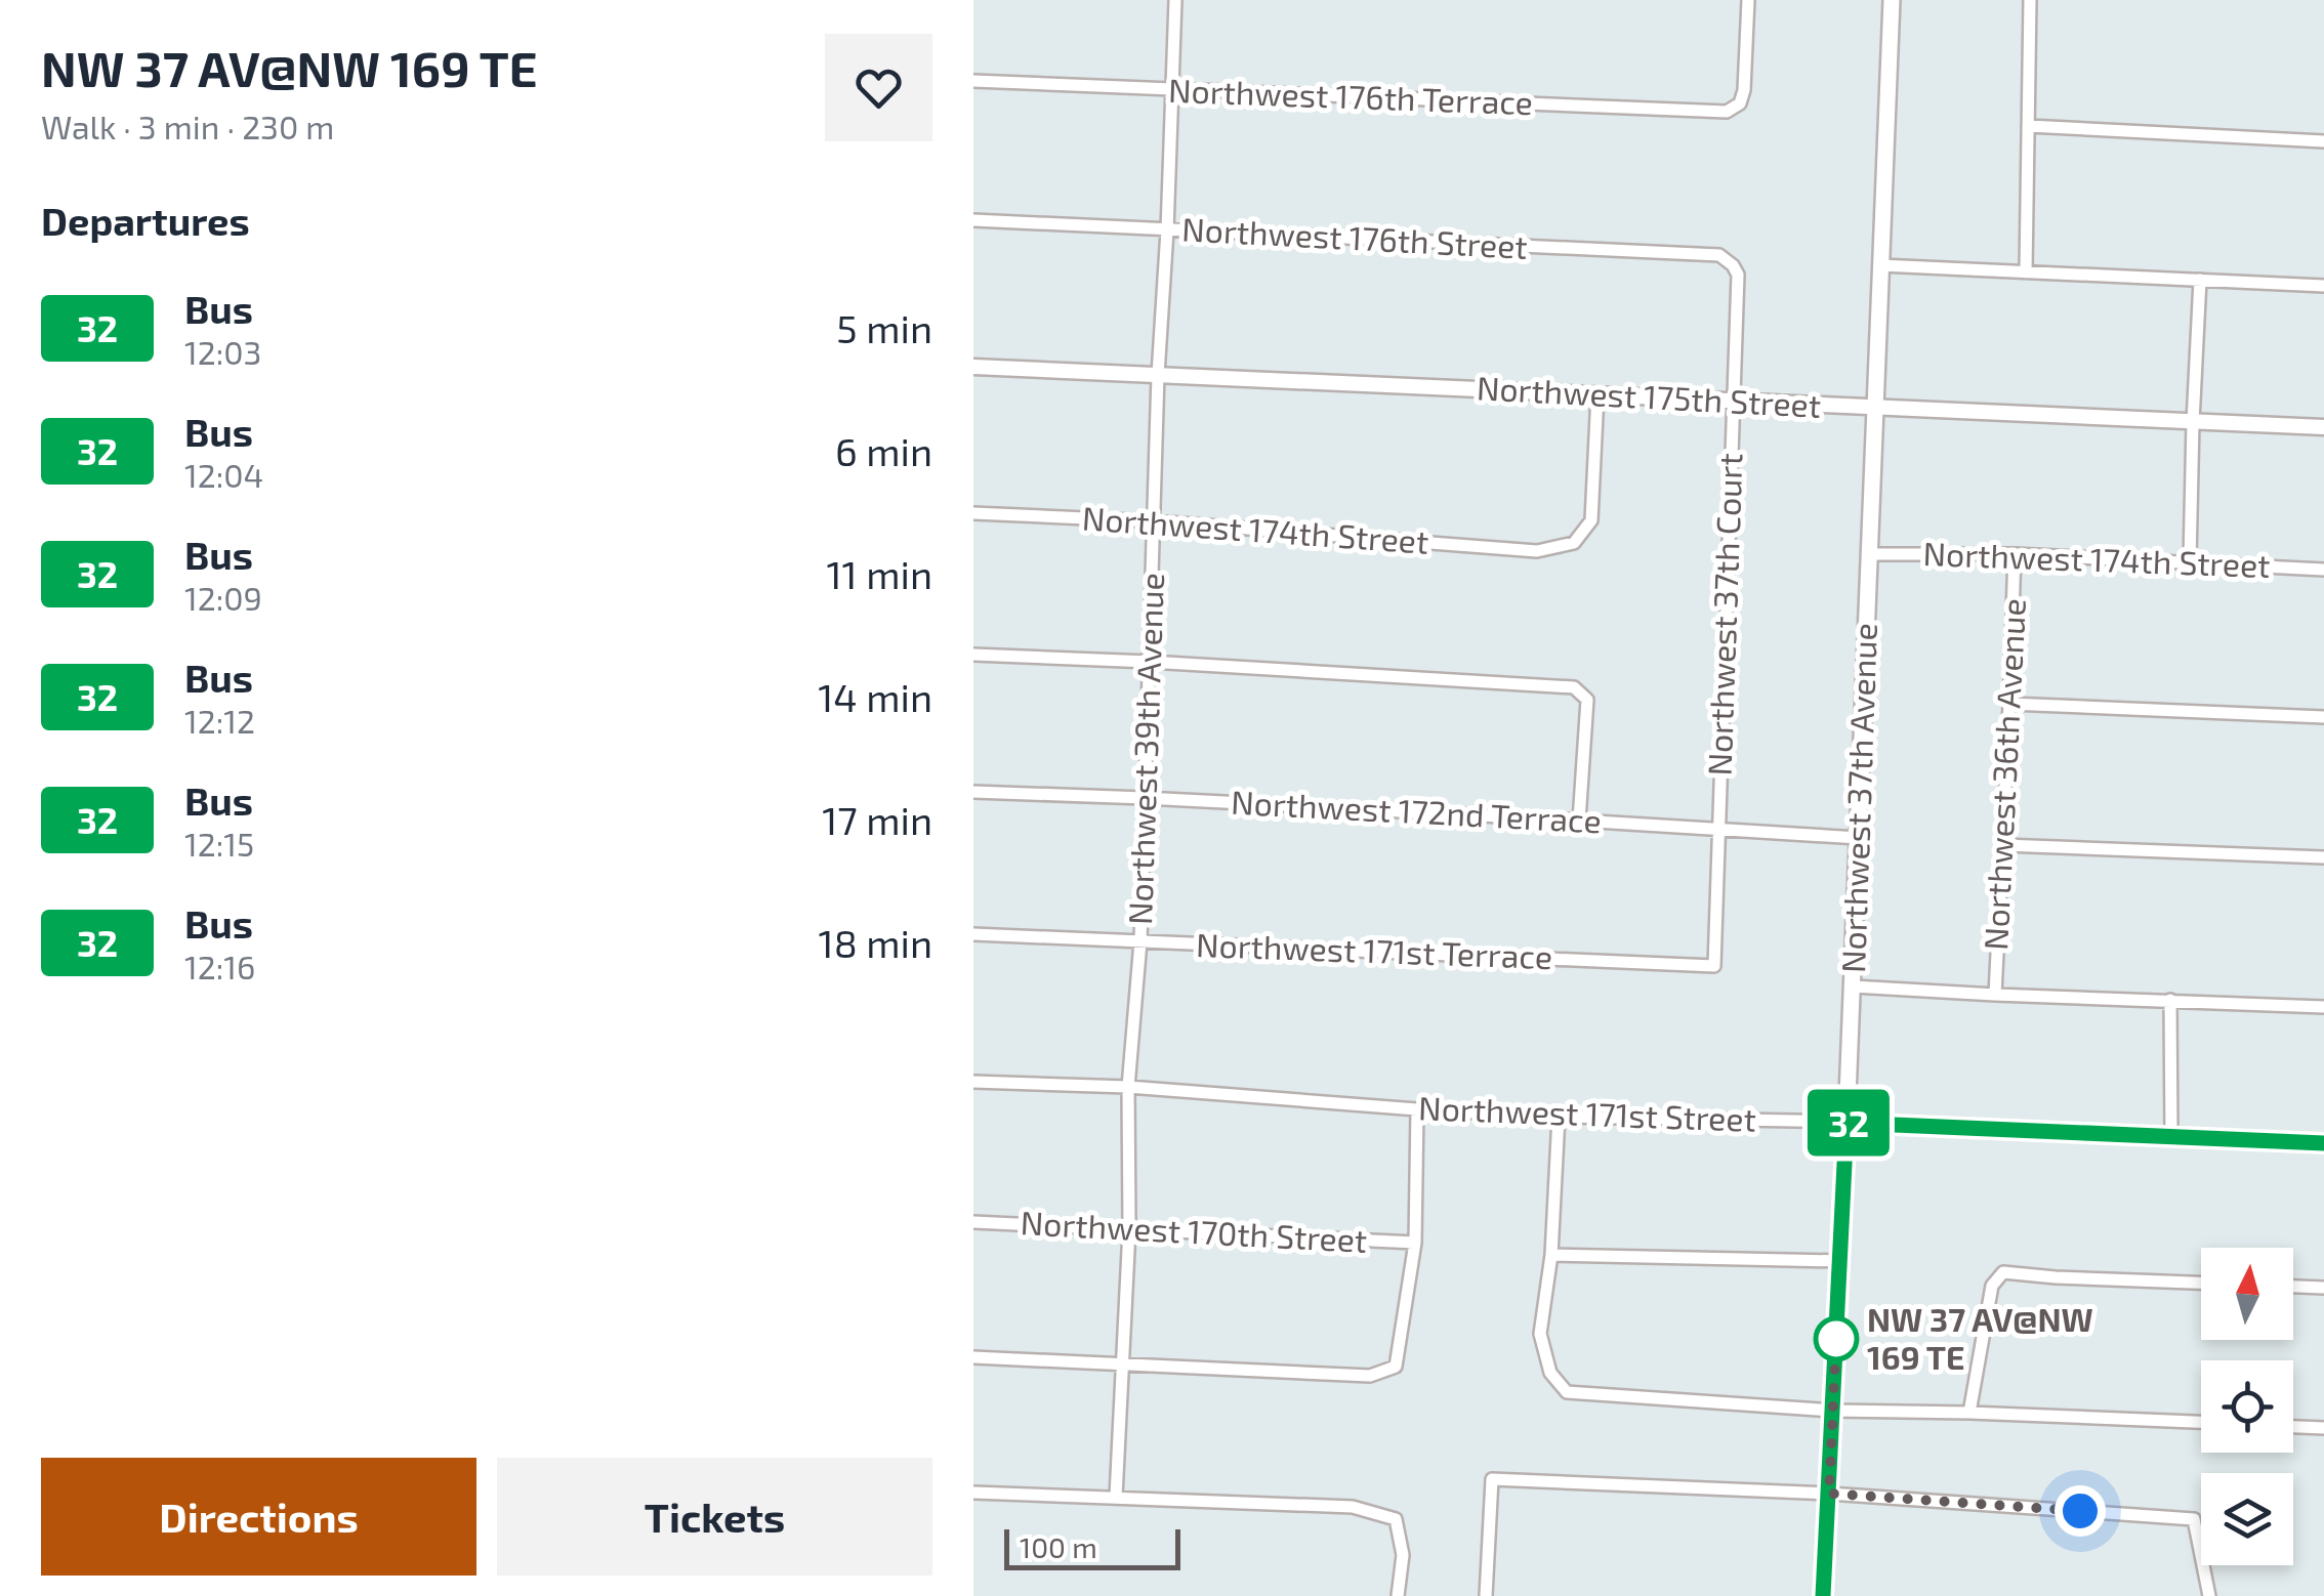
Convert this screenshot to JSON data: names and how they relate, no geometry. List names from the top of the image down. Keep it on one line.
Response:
{"streets":{"main road":["Northwest 37th Avenue"],"street":["Northwest 176th Terrace","Northwest 176th Street","Northwest 175th Street","Northwest 174th Street","Northwest 37th Court","Northwest 39th Avenue","Northwest 36th Avenue","Northwest 172nd Terrace","Northwest 171st Terrace","Northwest 171st Street","Northwest 170th Street"]},"crossings":[["Northwest 176th Terrace","Northwest 39th Avenue"],["Northwest 176th Street","Northwest 37th Court"],["Northwest 176th Street","Northwest 39th Avenue"],["Northwest 175th Street","Northwest 174th Street"],["Northwest 175th Street","Northwest 37th Court"],["Northwest 175th Street","Northwest 39th Avenue"],["Northwest 175th Street","Northwest 37th Avenue"],["Northwest 174th Street","Northwest 39th Avenue"],["Northwest 174th Street","Northwest 36th Avenue"],["Northwest 174th Street","Northwest 37th Avenue"],["Northwest 37th Court","Northwest 172nd Terrace"],["Northwest 37th Court","Northwest 171st Terrace"],["Northwest 39th Avenue","Northwest 172nd Terrace"],["Northwest 39th Avenue","Northwest 171st Terrace"],["Northwest 39th Avenue","Northwest 171st Street"],["Northwest 39th Avenue","Northwest 170th Street"],["Northwest 37th Avenue","Northwest 172nd Terrace"],["Northwest 37th Avenue","Northwest 171st Street"]],"places":["NW 37 AV@NW 169 TE"],"lines":["bus line 32"],"scale_bar":"100 m","north":"top","page":{"heading":[["NW 37 AV@NW 169 TE","Walk · 3 min · 230 m"],"Departures"],"on_map":"32","list":[{"mark":"32","name":"Bus","note":"12:03","value":"5 min"},{"mark":"32","name":"Bus","note":"12:04","value":"6 min"},{"mark":"32","name":"Bus","note":"12:09","value":"11 min"},{"mark":"32","name":"Bus","note":"12:12","value":"14 min"},{"mark":"32","name":"Bus","note":"12:15","value":"17 min"},{"mark":"32","name":"Bus","note":"12:16","value":"18 min"}],"buttons":["Directions","Tickets"],"scale":"100 m"}}
